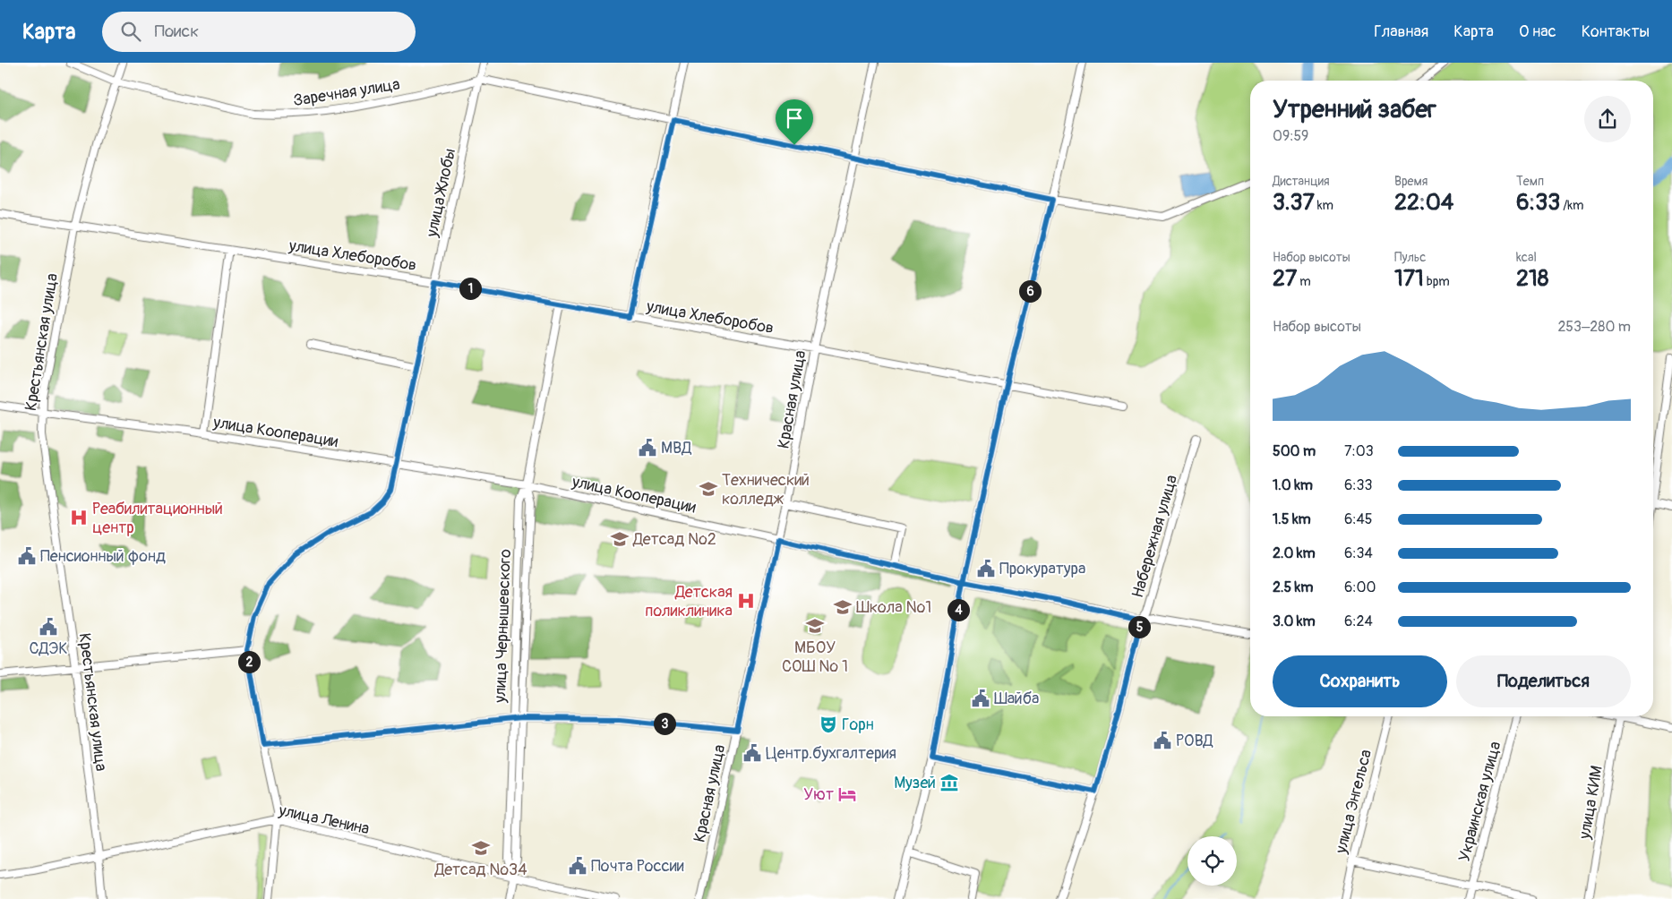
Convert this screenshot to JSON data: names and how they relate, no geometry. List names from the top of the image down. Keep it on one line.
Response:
{"streets":{"street":["Заречная улица","улица Жлобы","улица Хлеборобов","Крестьянская улица","Красная улица","улица Кооперации","Набережная улица","улица Чернышевского","улица Энгельса","Украинская улица","улица КИМ","улица Ленина"]},"crossings":[["Заречная улица","улица Жлобы"],["Заречная улица","Крестьянская улица"],["Заречная улица","Красная улица"],["улица Жлобы","улица Хлеборобов"],["улица Жлобы","улица Кооперации"],["улица Жлобы","улица Ленина"],["улица Хлеборобов","Крестьянская улица"],["улица Хлеборобов","Красная улица"],["улица Хлеборобов","улица Чернышевского"],["Крестьянская улица","улица Кооперации"],["Крестьянская улица","улица Ленина"],["Красная улица","улица Кооперации"],["улица Кооперации","Набережная улица"],["улица Кооперации","улица Чернышевского"],["улица Чернышевского","улица Ленина"]],"places":{"public building":["МВД","Пенсионный фонд","Прокуратура","СДЭК","Шайба","РОВД","Центр.бухгалтерия","Почта России"],"school or university":["Технический колледж","Детсад №2","Школа №1","МБОУ СОШ № 1","Детсад №34"],"hospital":["Реабилитационный центр","Детская поликлиника"],"theatre":["Горн"],"museum":["Музей"],"hotel":["Уют"]},"page":{"header":"Карта","search":"Поиск","nav":["Главная","Карта","О нас","Контакты"],"heading":["Утренний забег","09:59"],"stats":[["Дистанция","3.37 km"],["Время","22:04"],["Темп","6:33 /km"],["Набор высоты","27 m"],["Пульс","171 bpm"],["kcal","218"]],"pins":["1","6","4","5","2","3"],"chart":["Набор высоты","253–280 m"],"list":[{"name":"500 m","note":"7:03"},{"name":"1.0 km","note":"6:33"},{"name":"1.5 km","note":"6:45"},{"name":"2.0 km","note":"6:34"},{"name":"2.5 km","note":"6:00"},{"name":"3.0 km","note":"6:24"}],"buttons":["Сохранить","Поделиться"]}}
